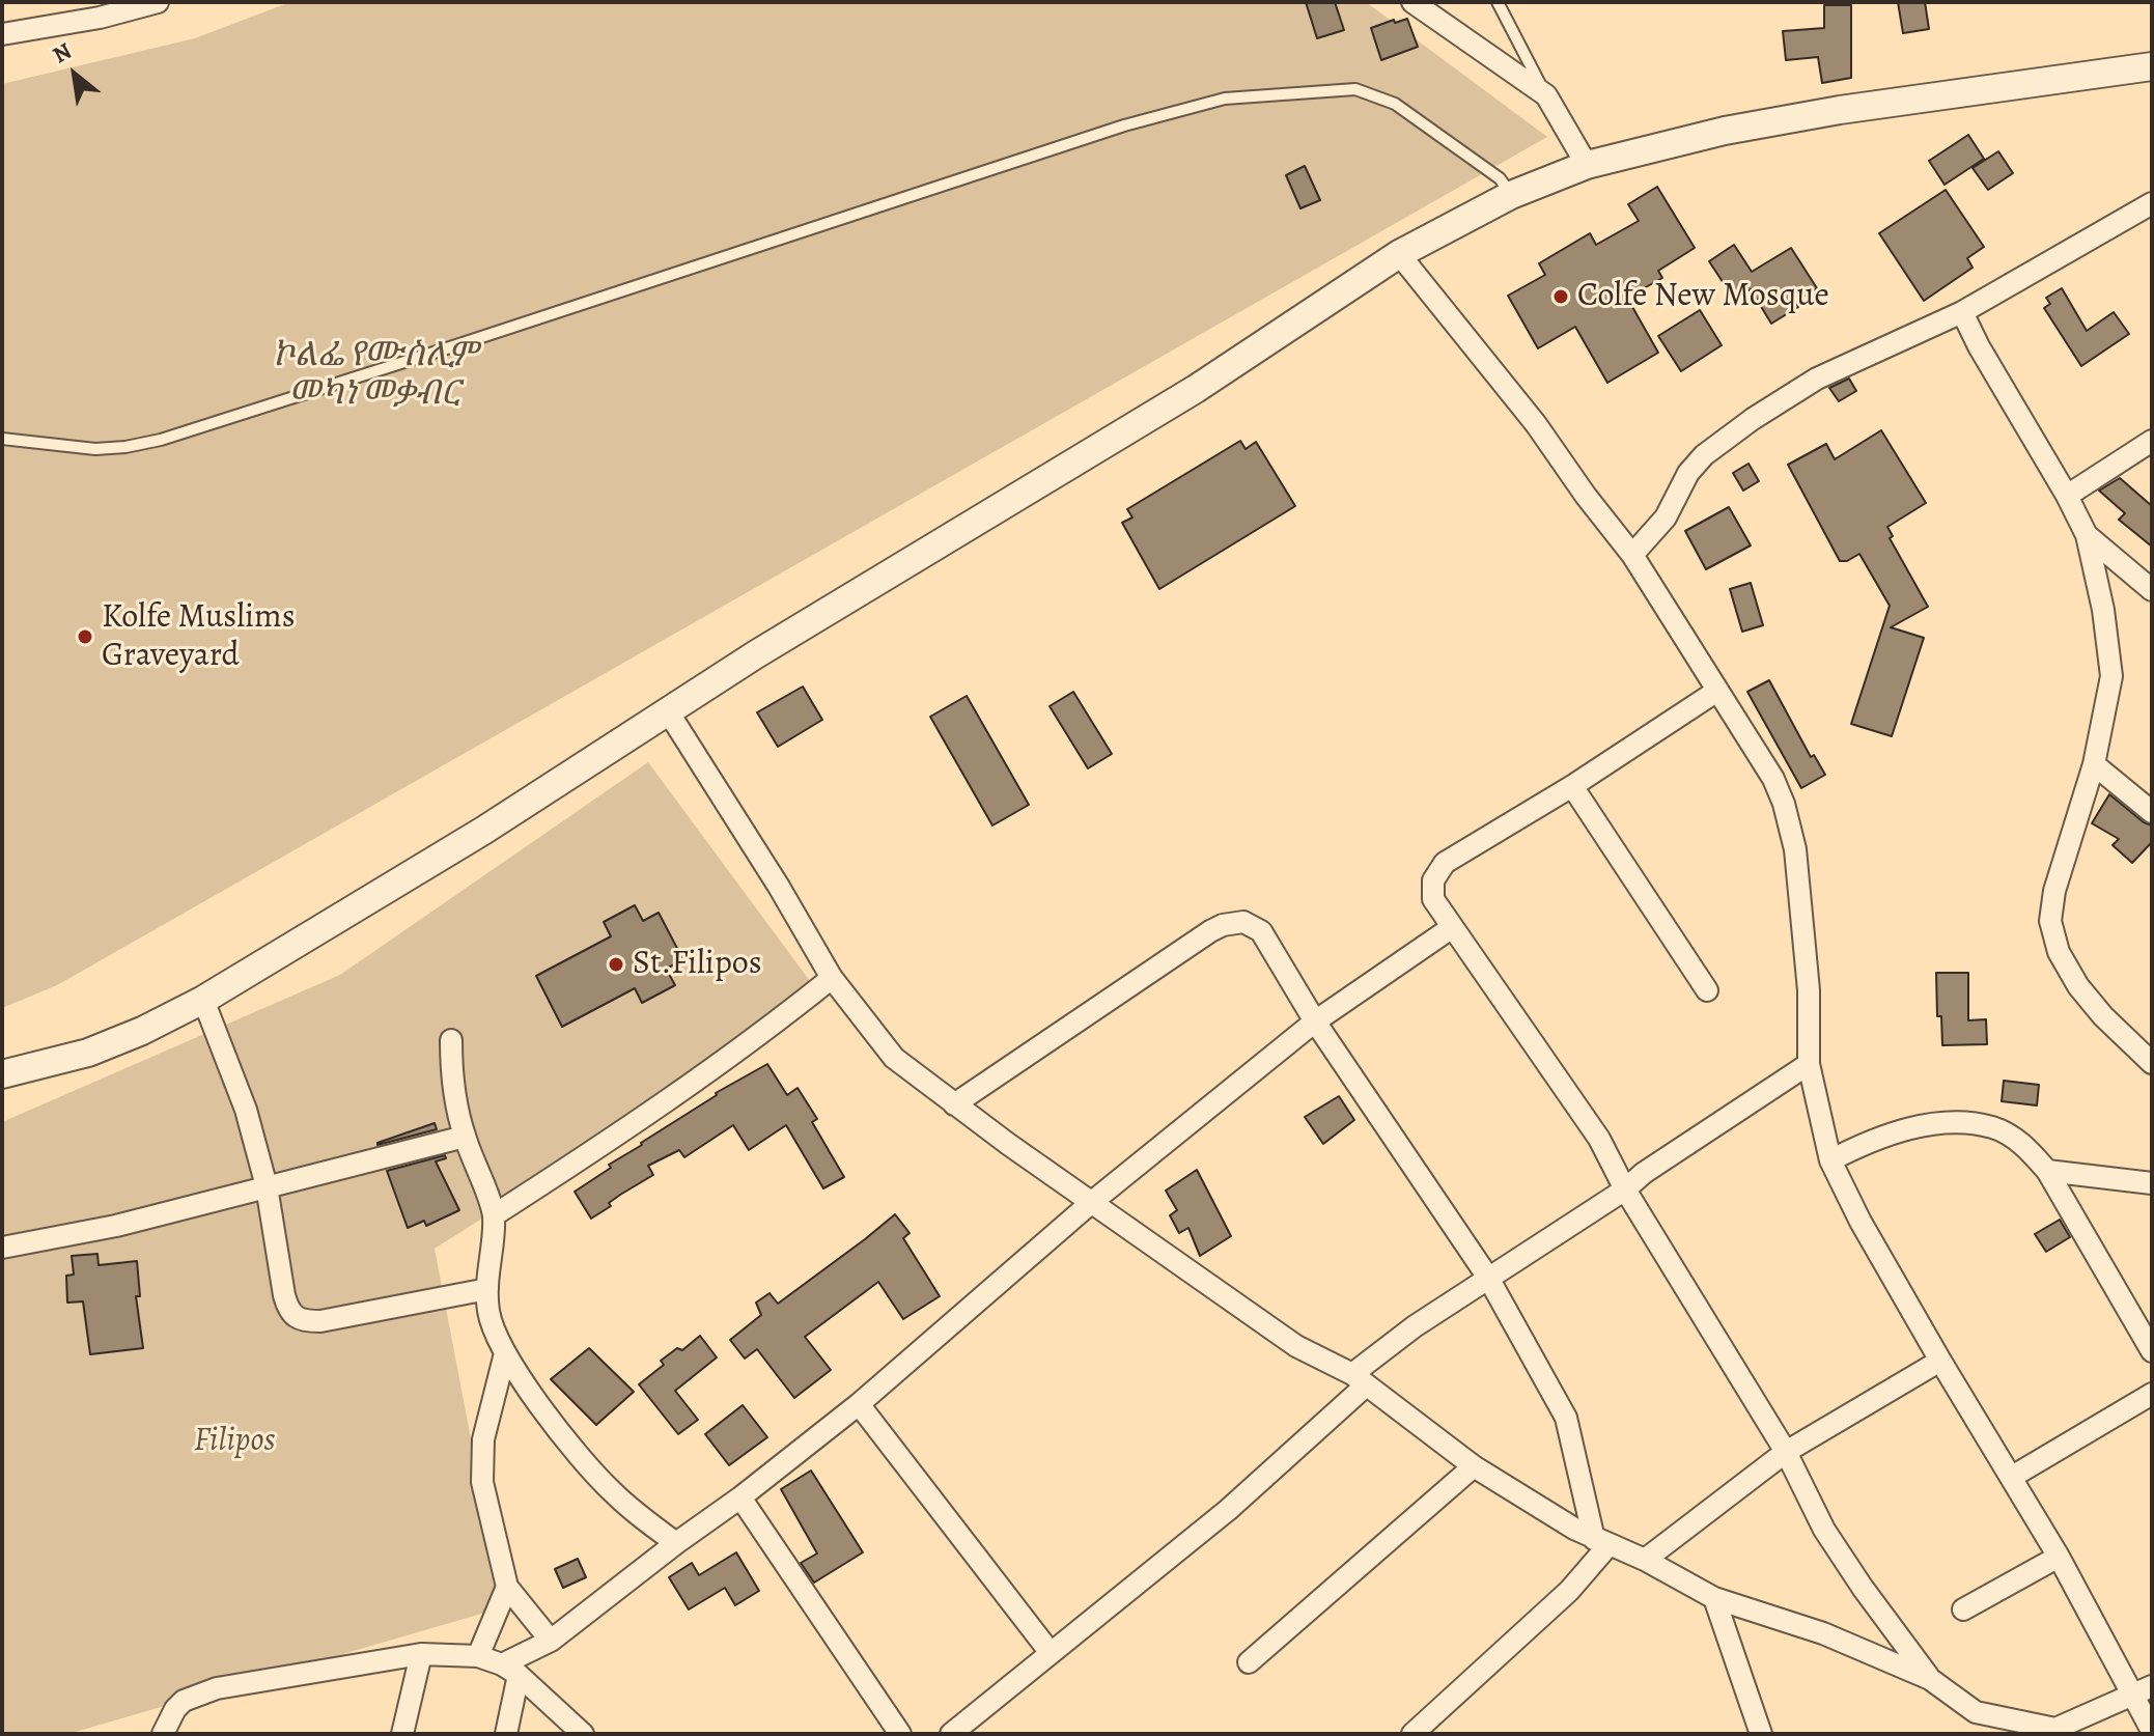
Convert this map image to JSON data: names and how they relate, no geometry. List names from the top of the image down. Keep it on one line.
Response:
{"parks":["ኮልፌ የሙስሊም መካነ መቃብር","Filipos"],"places":["Colfe New Mosque","Kolfe Muslims Graveyard","St.Filipos"],"north":"top left"}
